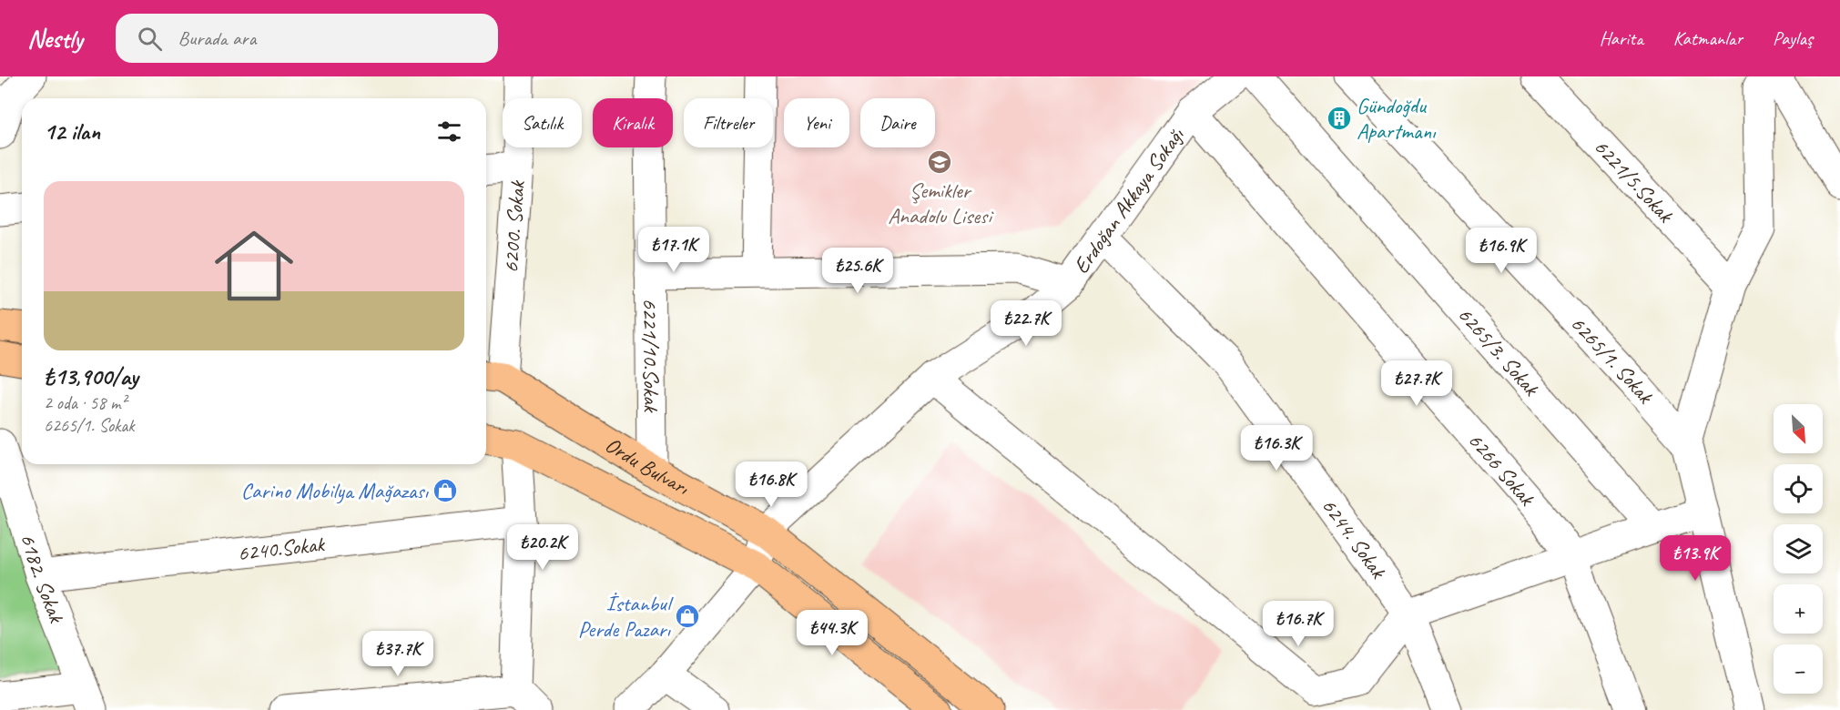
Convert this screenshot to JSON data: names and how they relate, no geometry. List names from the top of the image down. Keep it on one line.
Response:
{"streets":{"main road":["Ordu Bulvarı"],"street":["6221/5.Sokak","Erdoğan Akkaya Sokağı","6200. Sokak","6265/3. Sokak","6221/10.Sokak","6265/1. Sokak","6266 Sokak","6244. Sokak","6240.Sokak","6182. Sokak"]},"crossings":[["Erdoğan Akkaya Sokağı","Ordu Bulvarı"],["Erdoğan Akkaya Sokağı","6266 Sokak"],["Erdoğan Akkaya Sokağı","6244. Sokak"],["6200. Sokak","Ordu Bulvarı"],["6221/10.Sokak","Ordu Bulvarı"],["6240.Sokak","6182. Sokak"]],"places":{"building":["Gündoğdu Apartmanı"],"school or university":["Şemikler Anadolu Lisesi"],"shop":["Carino Mobilya Mağazası","İstanbul Perde Pazarı"]},"north":"bottom right","page":{"header":"Nestly","search":"Burada ara","nav":["Harita","Katmanlar","Paylaş"],"chip":["Satılık","Kiralık","Filtreler","Yeni","Daire"],"heading":"12 ilan","list":[{"name":"₺13,900/ay","note":"2 oda · 58 m² · 6265/1. Sokak"}],"price":["₺17.1K","₺16.9K","₺25.6K","₺22.7K","₺27.7K","₺16.3K","₺16.8K","₺20.2K","₺13.9K","₺16.7K","₺44.3K","₺37.7K"],"map_buttons":["+","−"]}}
